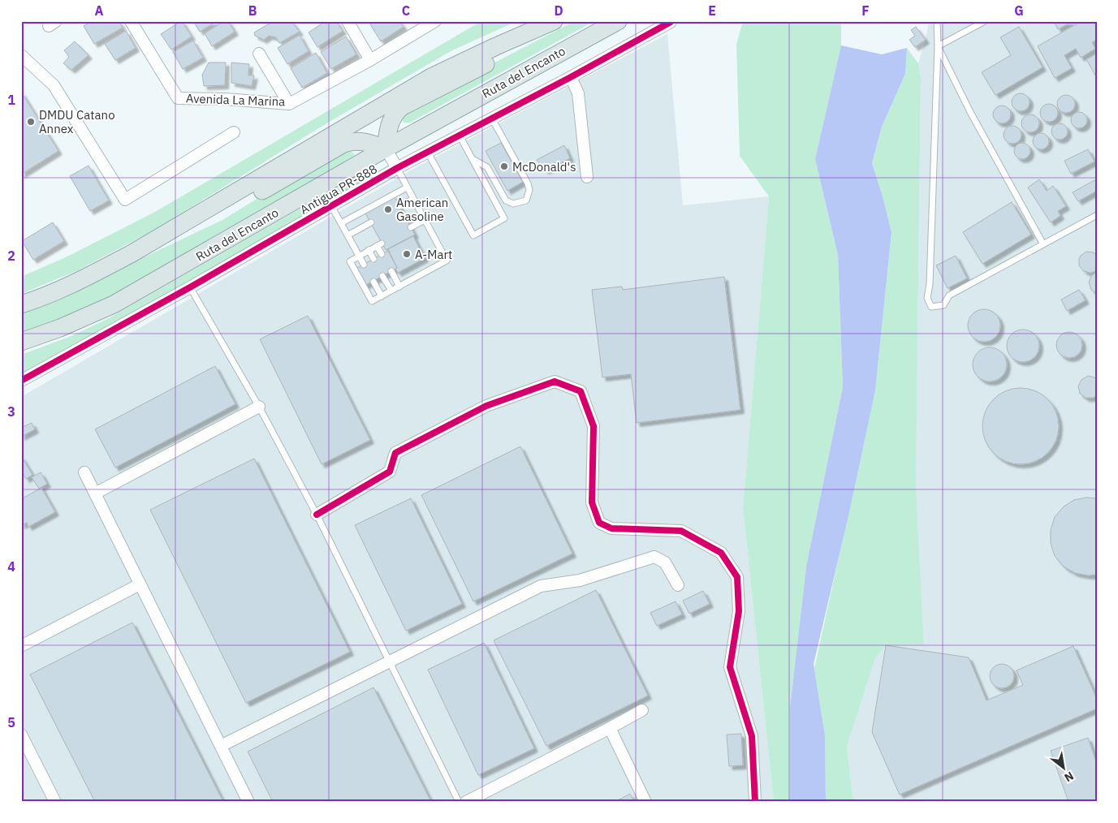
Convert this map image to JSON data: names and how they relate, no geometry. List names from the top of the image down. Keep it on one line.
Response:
{"streets":{"main road":["Ruta del Encanto"],"street":["Avenida La Marina","Antigua PR-888"]},"places":["DMDU Catano Annex","McDonald's","American Gasoline","A-Mart"],"north":"bottom right","grid":{"columns":["A","B","C","D","E","F","G"],"rows":["1","2","3","4","5"]}}
